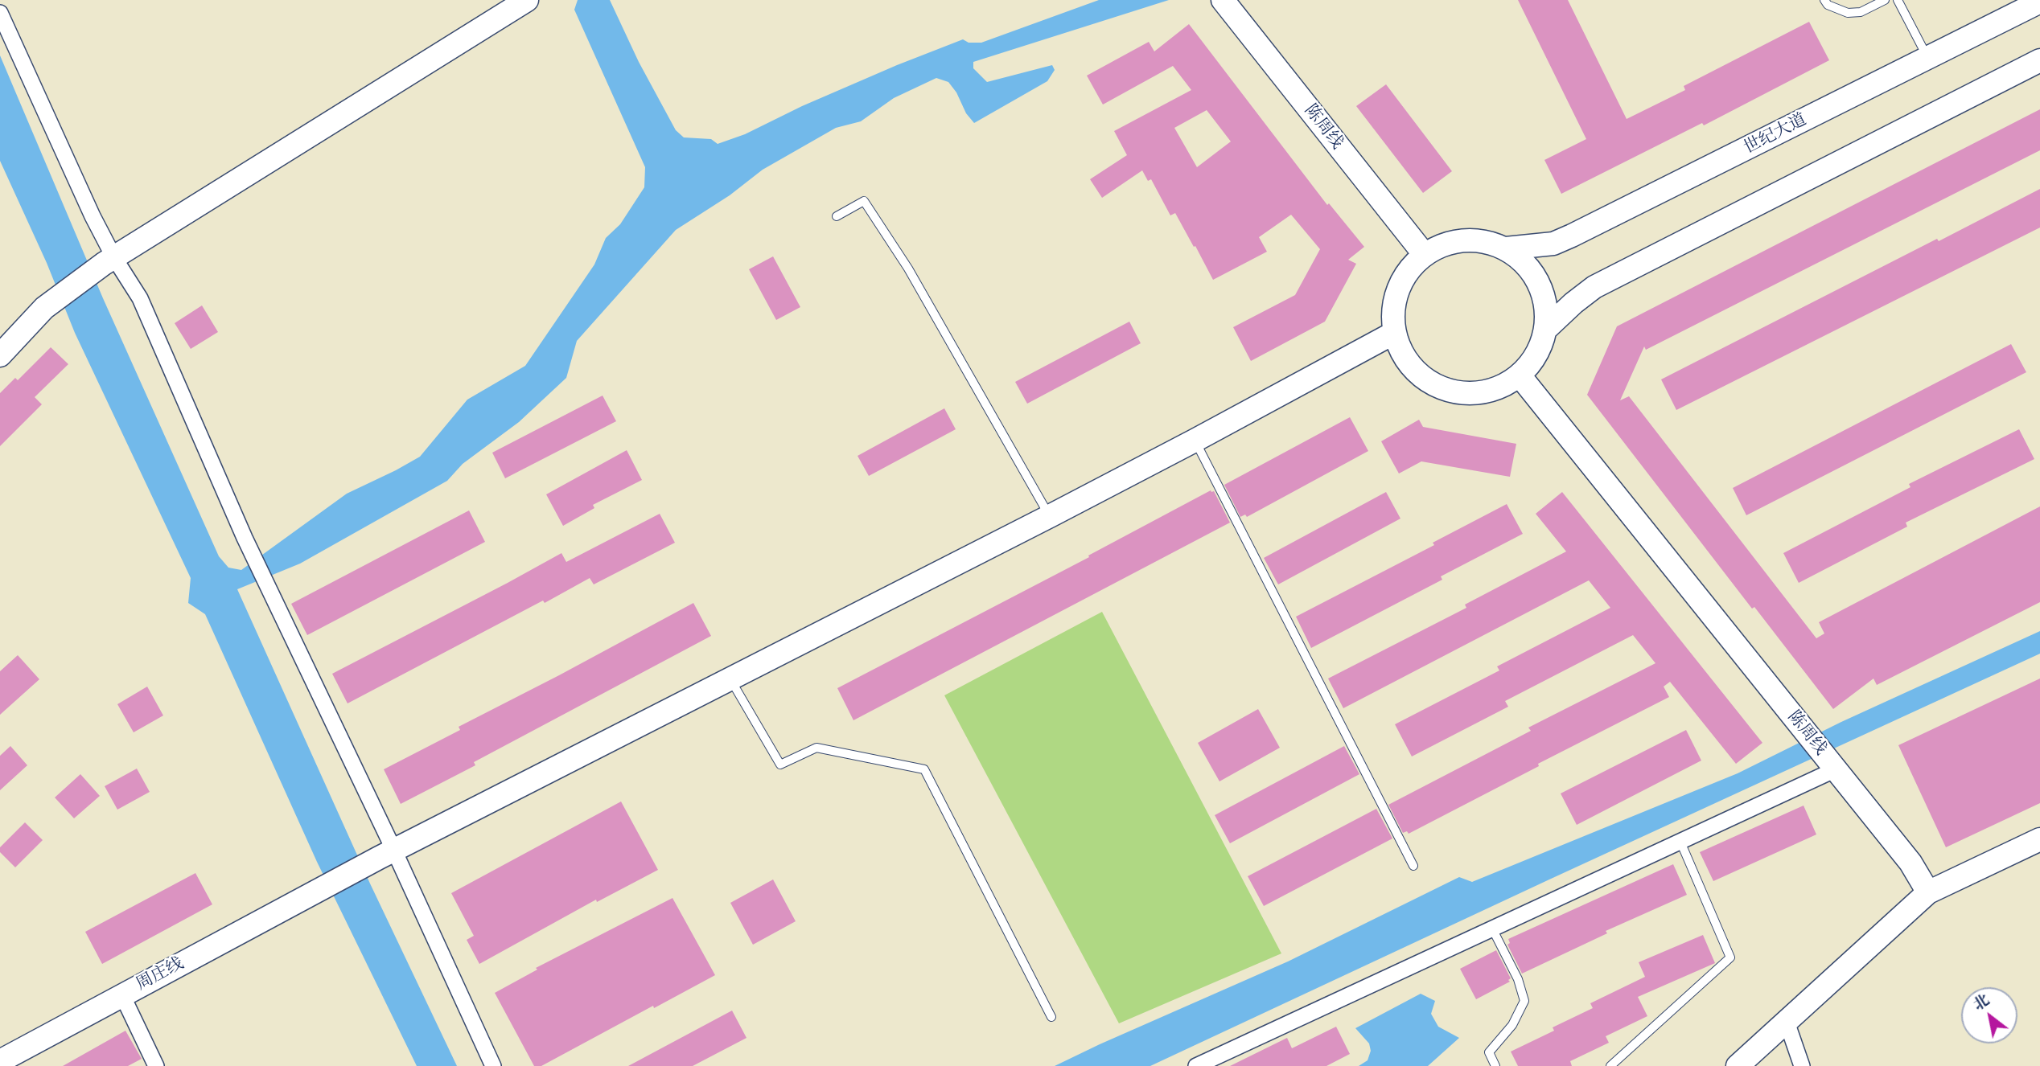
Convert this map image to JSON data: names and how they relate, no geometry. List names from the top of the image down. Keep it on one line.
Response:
{"streets":{"main road":["陈周线","世纪大道","周庄线"]},"crossings":[["陈周线","世纪大道"],["陈周线","周庄线"],["世纪大道","周庄线"]],"north":"top left"}
